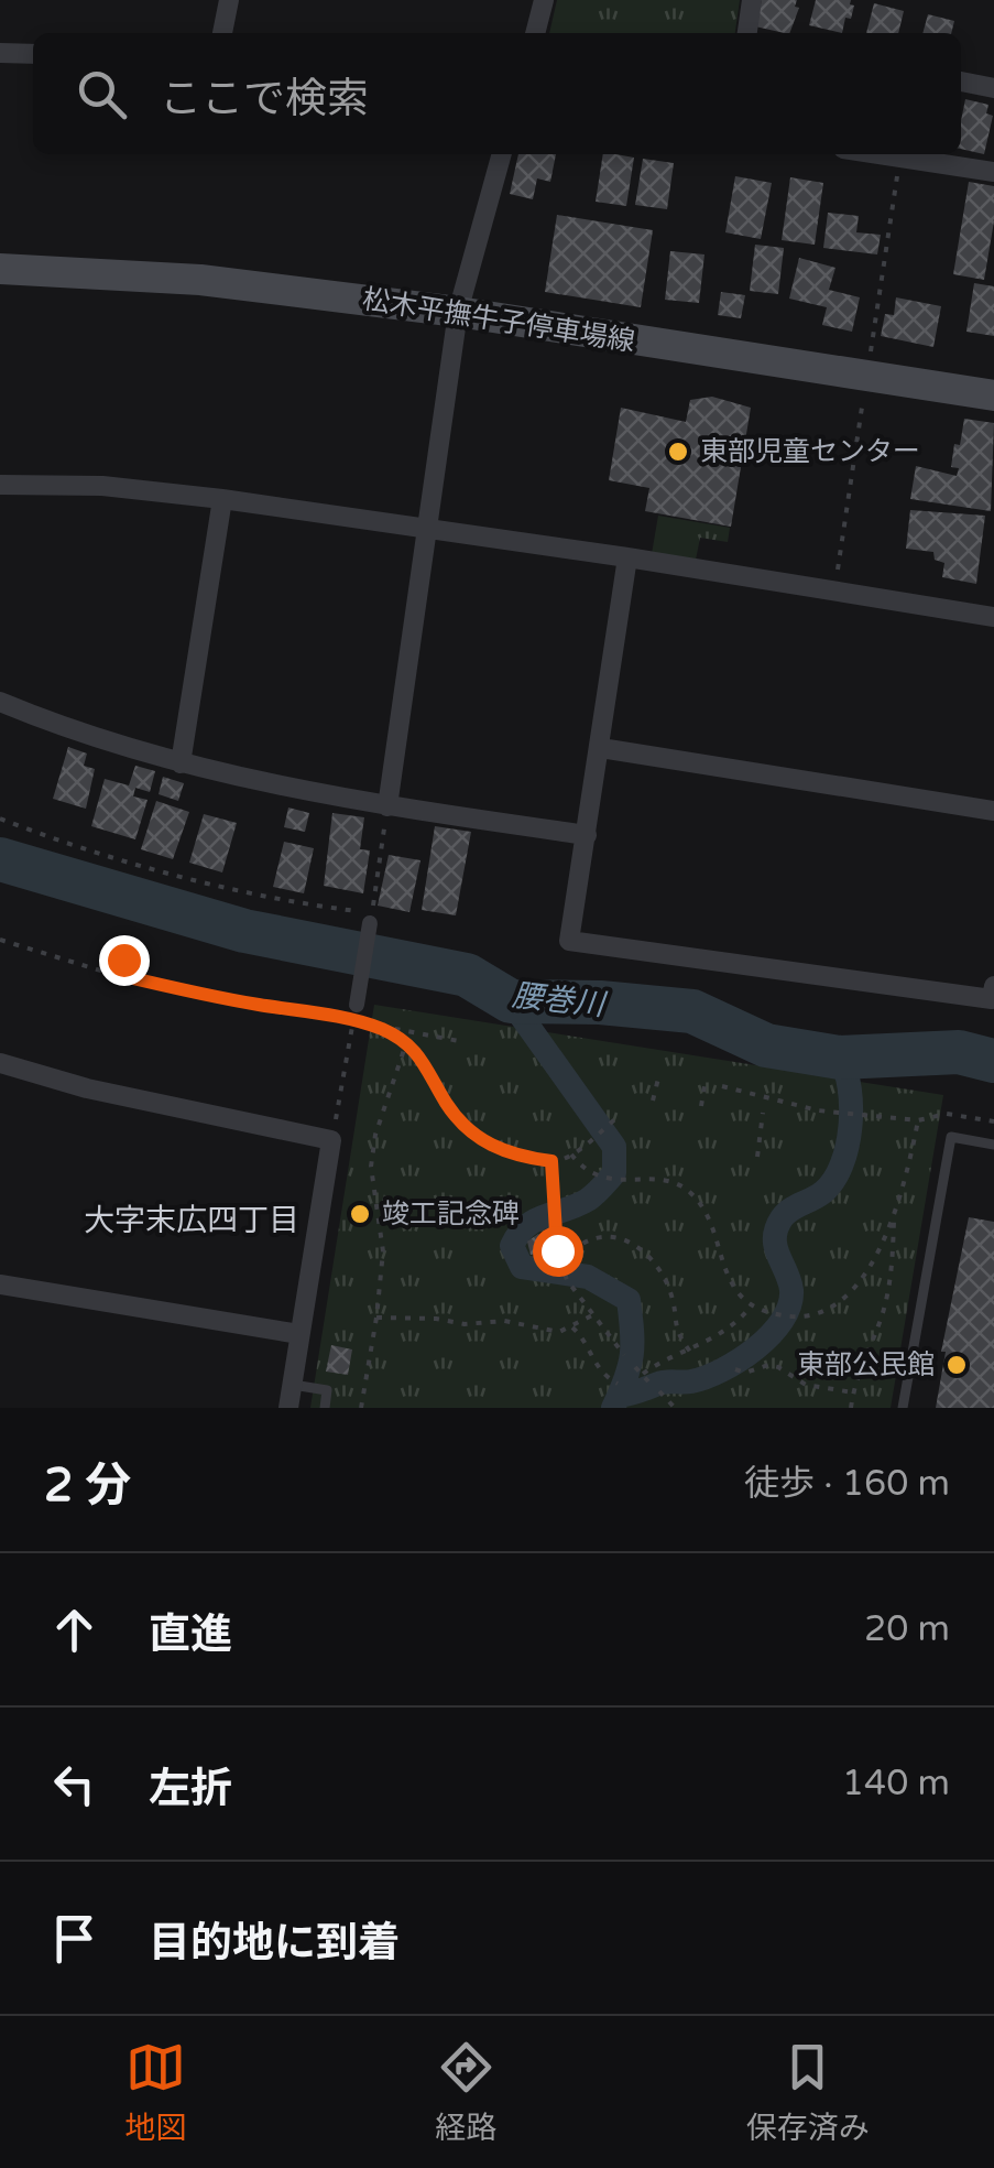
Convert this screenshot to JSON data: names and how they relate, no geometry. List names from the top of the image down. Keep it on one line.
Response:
{"streets":{"main road":["松木平撫牛子停車場線"]},"districts":["大字末広四丁目"],"water":["腰巻川"],"places":["東部児童センター","竣工記念碑","東部公民館"],"page":{"search":"ここで検索","heading":["2 分","徒歩 · 160 m"],"list":[["直進","20 m"],["左折","140 m"],"目的地に到着"],"nav":["地図","経路","保存済み"]}}
